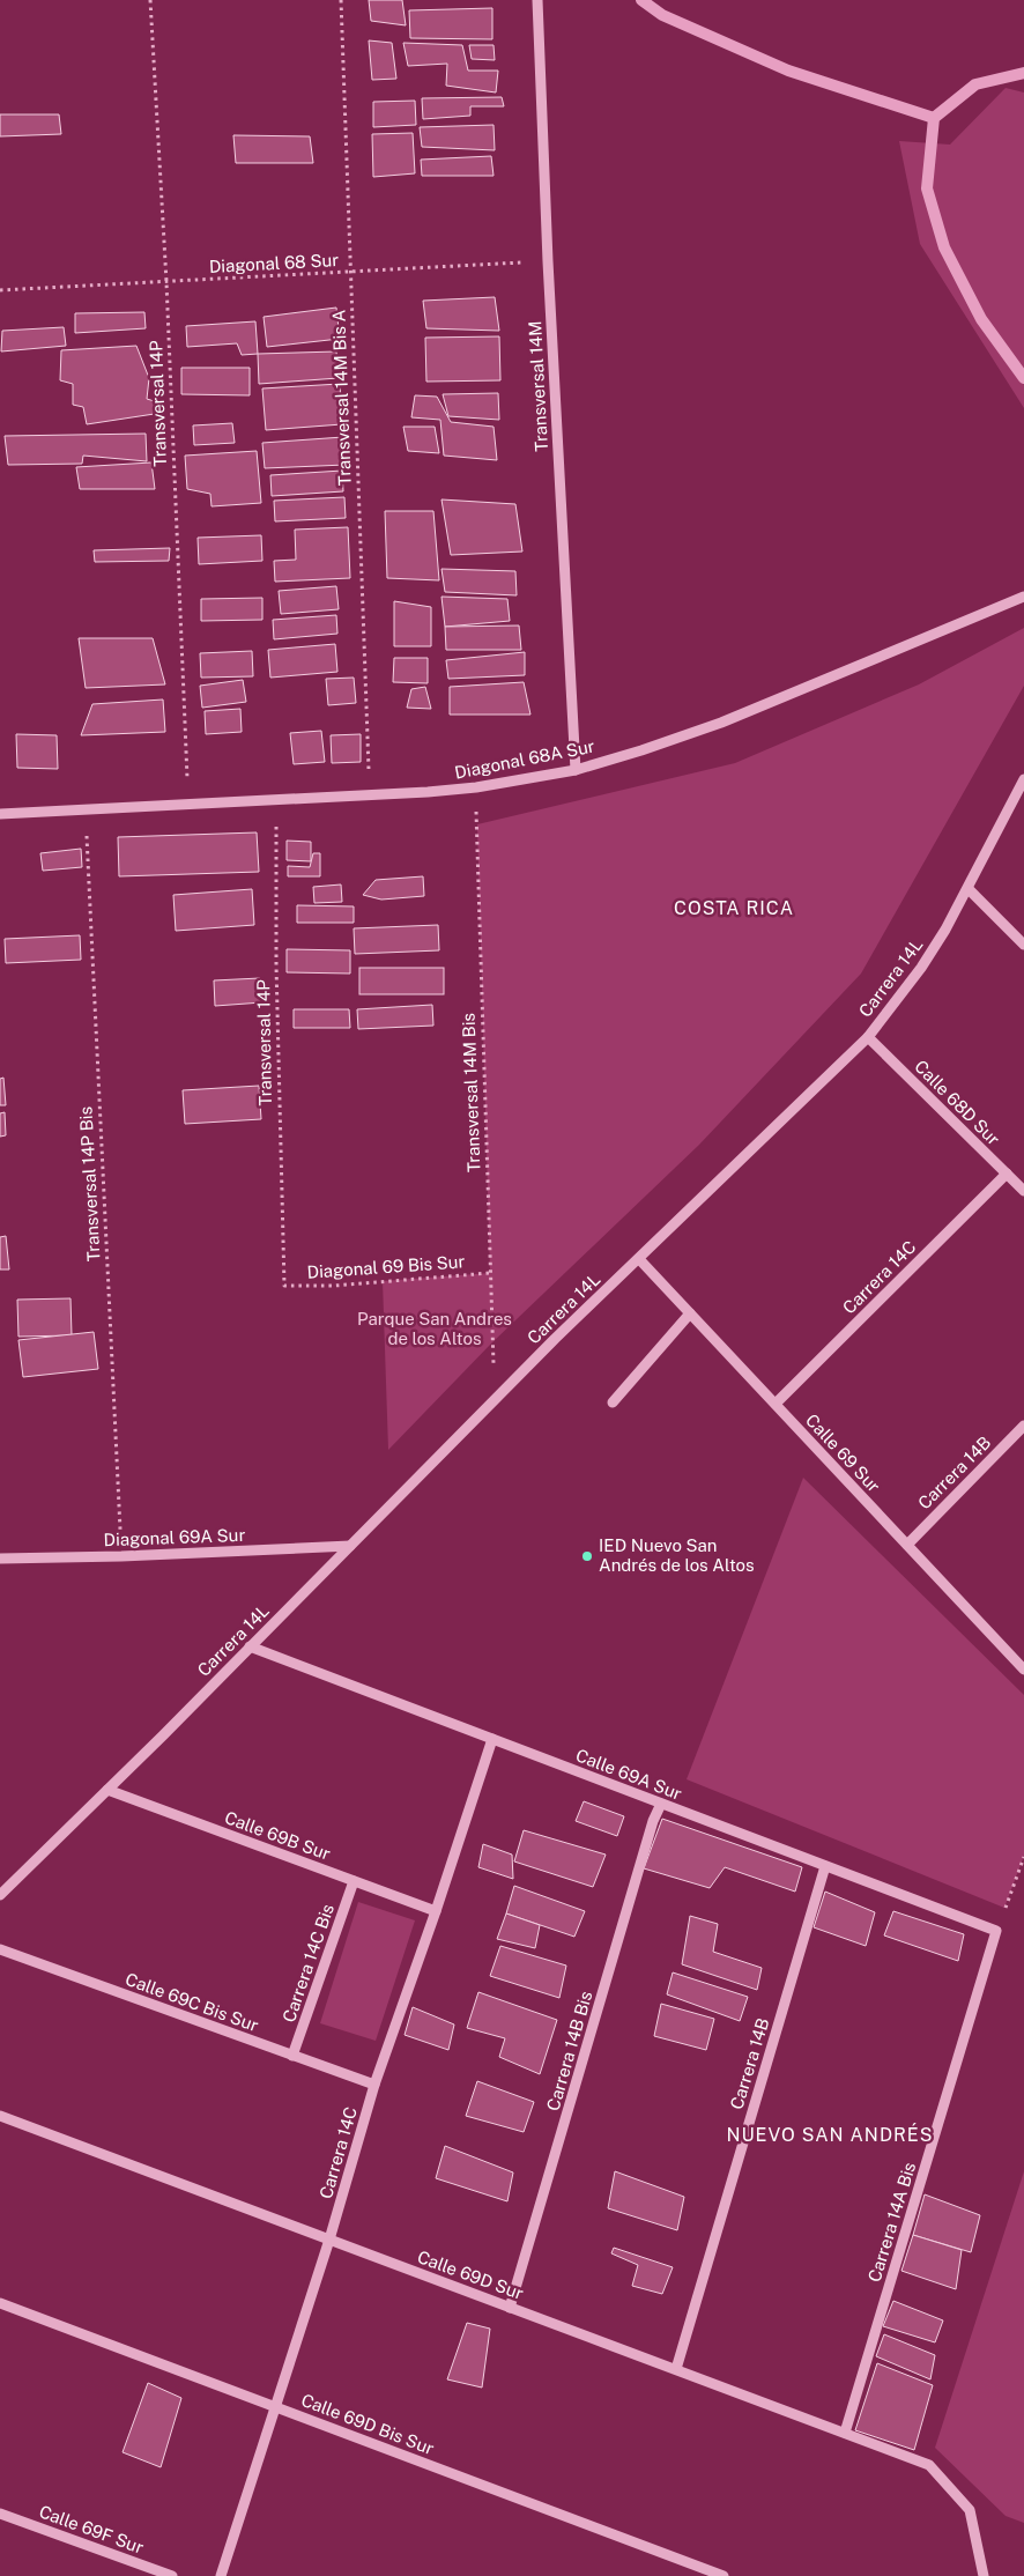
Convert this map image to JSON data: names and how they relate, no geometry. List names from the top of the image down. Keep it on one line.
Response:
{"streets":{"street":["Transversal 14M","Diagonal 68A Sur","Carrera 14L","Calle 68D Sur","Carrera 14C","Calle 69 Sur","Carrera 14B","Diagonal 69A Sur","Calle 69A Sur","Calle 69B Sur","Carrera 14C Bis","Calle 69C Bis Sur","Carrera 14B Bis","Carrera 14A Bis","Calle 69D Sur","Calle 69D Bis Sur","Calle 69F Sur"],"path":["Diagonal 68 Sur","Transversal 14M Bis A","Transversal 14P","Transversal 14M Bis","Transversal 14P Bis","Diagonal 69 Bis Sur"]},"crossings":[["Diagonal 68 Sur","Transversal 14M"],["Diagonal 68 Sur","Transversal 14M Bis A"],["Diagonal 68 Sur","Transversal 14P"],["Transversal 14M","Diagonal 68A Sur"],["Transversal 14M Bis A","Diagonal 68A Sur"],["Transversal 14P","Diagonal 68A Sur"],["Transversal 14P","Diagonal 69 Bis Sur"],["Diagonal 68A Sur","Transversal 14M Bis"],["Diagonal 68A Sur","Transversal 14P Bis"],["Carrera 14L","Transversal 14M Bis"],["Carrera 14L","Calle 68D Sur"],["Carrera 14L","Calle 69 Sur"],["Carrera 14L","Diagonal 69A Sur"],["Carrera 14L","Calle 69A Sur"],["Carrera 14L","Calle 69B Sur"],["Transversal 14M Bis","Diagonal 69 Bis Sur"],["Calle 68D Sur","Carrera 14C"],["Transversal 14P Bis","Diagonal 69A Sur"],["Carrera 14C","Calle 69 Sur"],["Carrera 14C","Calle 69A Sur"],["Carrera 14C","Calle 69B Sur"],["Carrera 14C","Calle 69C Bis Sur"],["Carrera 14C","Calle 69D Sur"],["Carrera 14C","Calle 69D Bis Sur"],["Calle 69 Sur","Carrera 14B"],["Carrera 14B","Calle 69A Sur"],["Carrera 14B","Calle 69D Sur"],["Calle 69A Sur","Carrera 14B Bis"],["Calle 69A Sur","Carrera 14A Bis"],["Calle 69B Sur","Carrera 14C Bis"],["Carrera 14C Bis","Calle 69C Bis Sur"],["Carrera 14B Bis","Calle 69D Sur"],["Carrera 14A Bis","Calle 69D Sur"]],"districts":["COSTA RICA","NUEVO SAN ANDRÉS"],"parks":["Parque San Andres de los Altos"],"places":["IED Nuevo San Andrés de los Altos"]}
